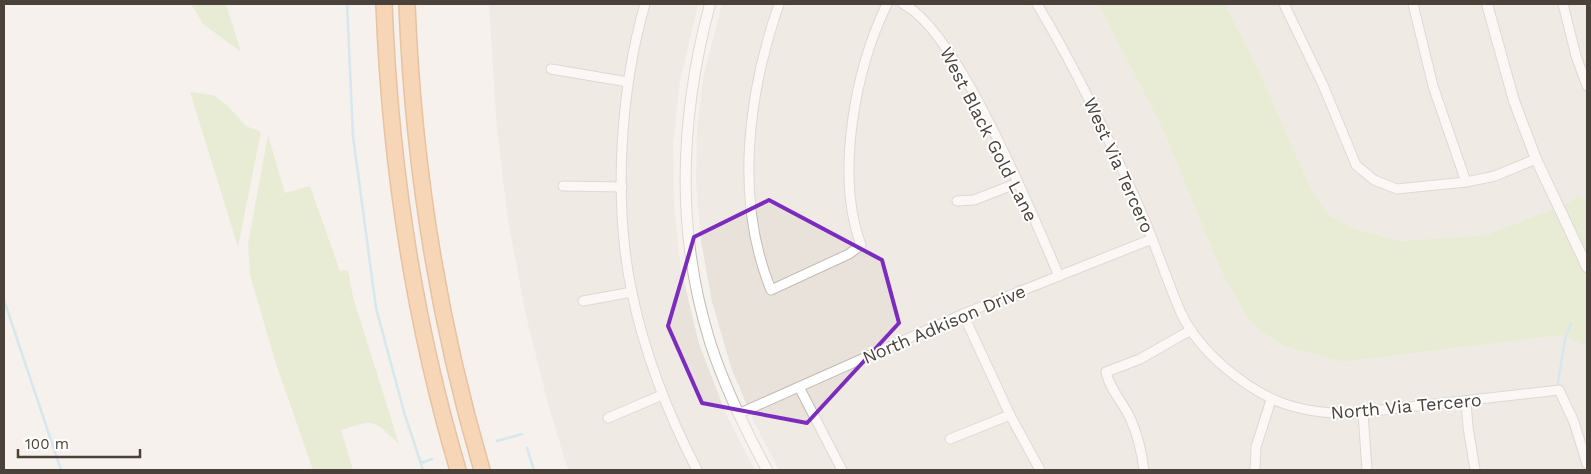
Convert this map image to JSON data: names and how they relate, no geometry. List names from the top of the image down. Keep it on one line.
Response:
{"streets":{"street":["West Black Gold Lane","West Via Tercero","North Adkison Drive","North Via Tercero"]},"crossings":[["West Black Gold Lane","North Adkison Drive"],["West Via Tercero","North Adkison Drive"],["West Via Tercero","North Via Tercero"]],"scale_bar":"100 m"}
